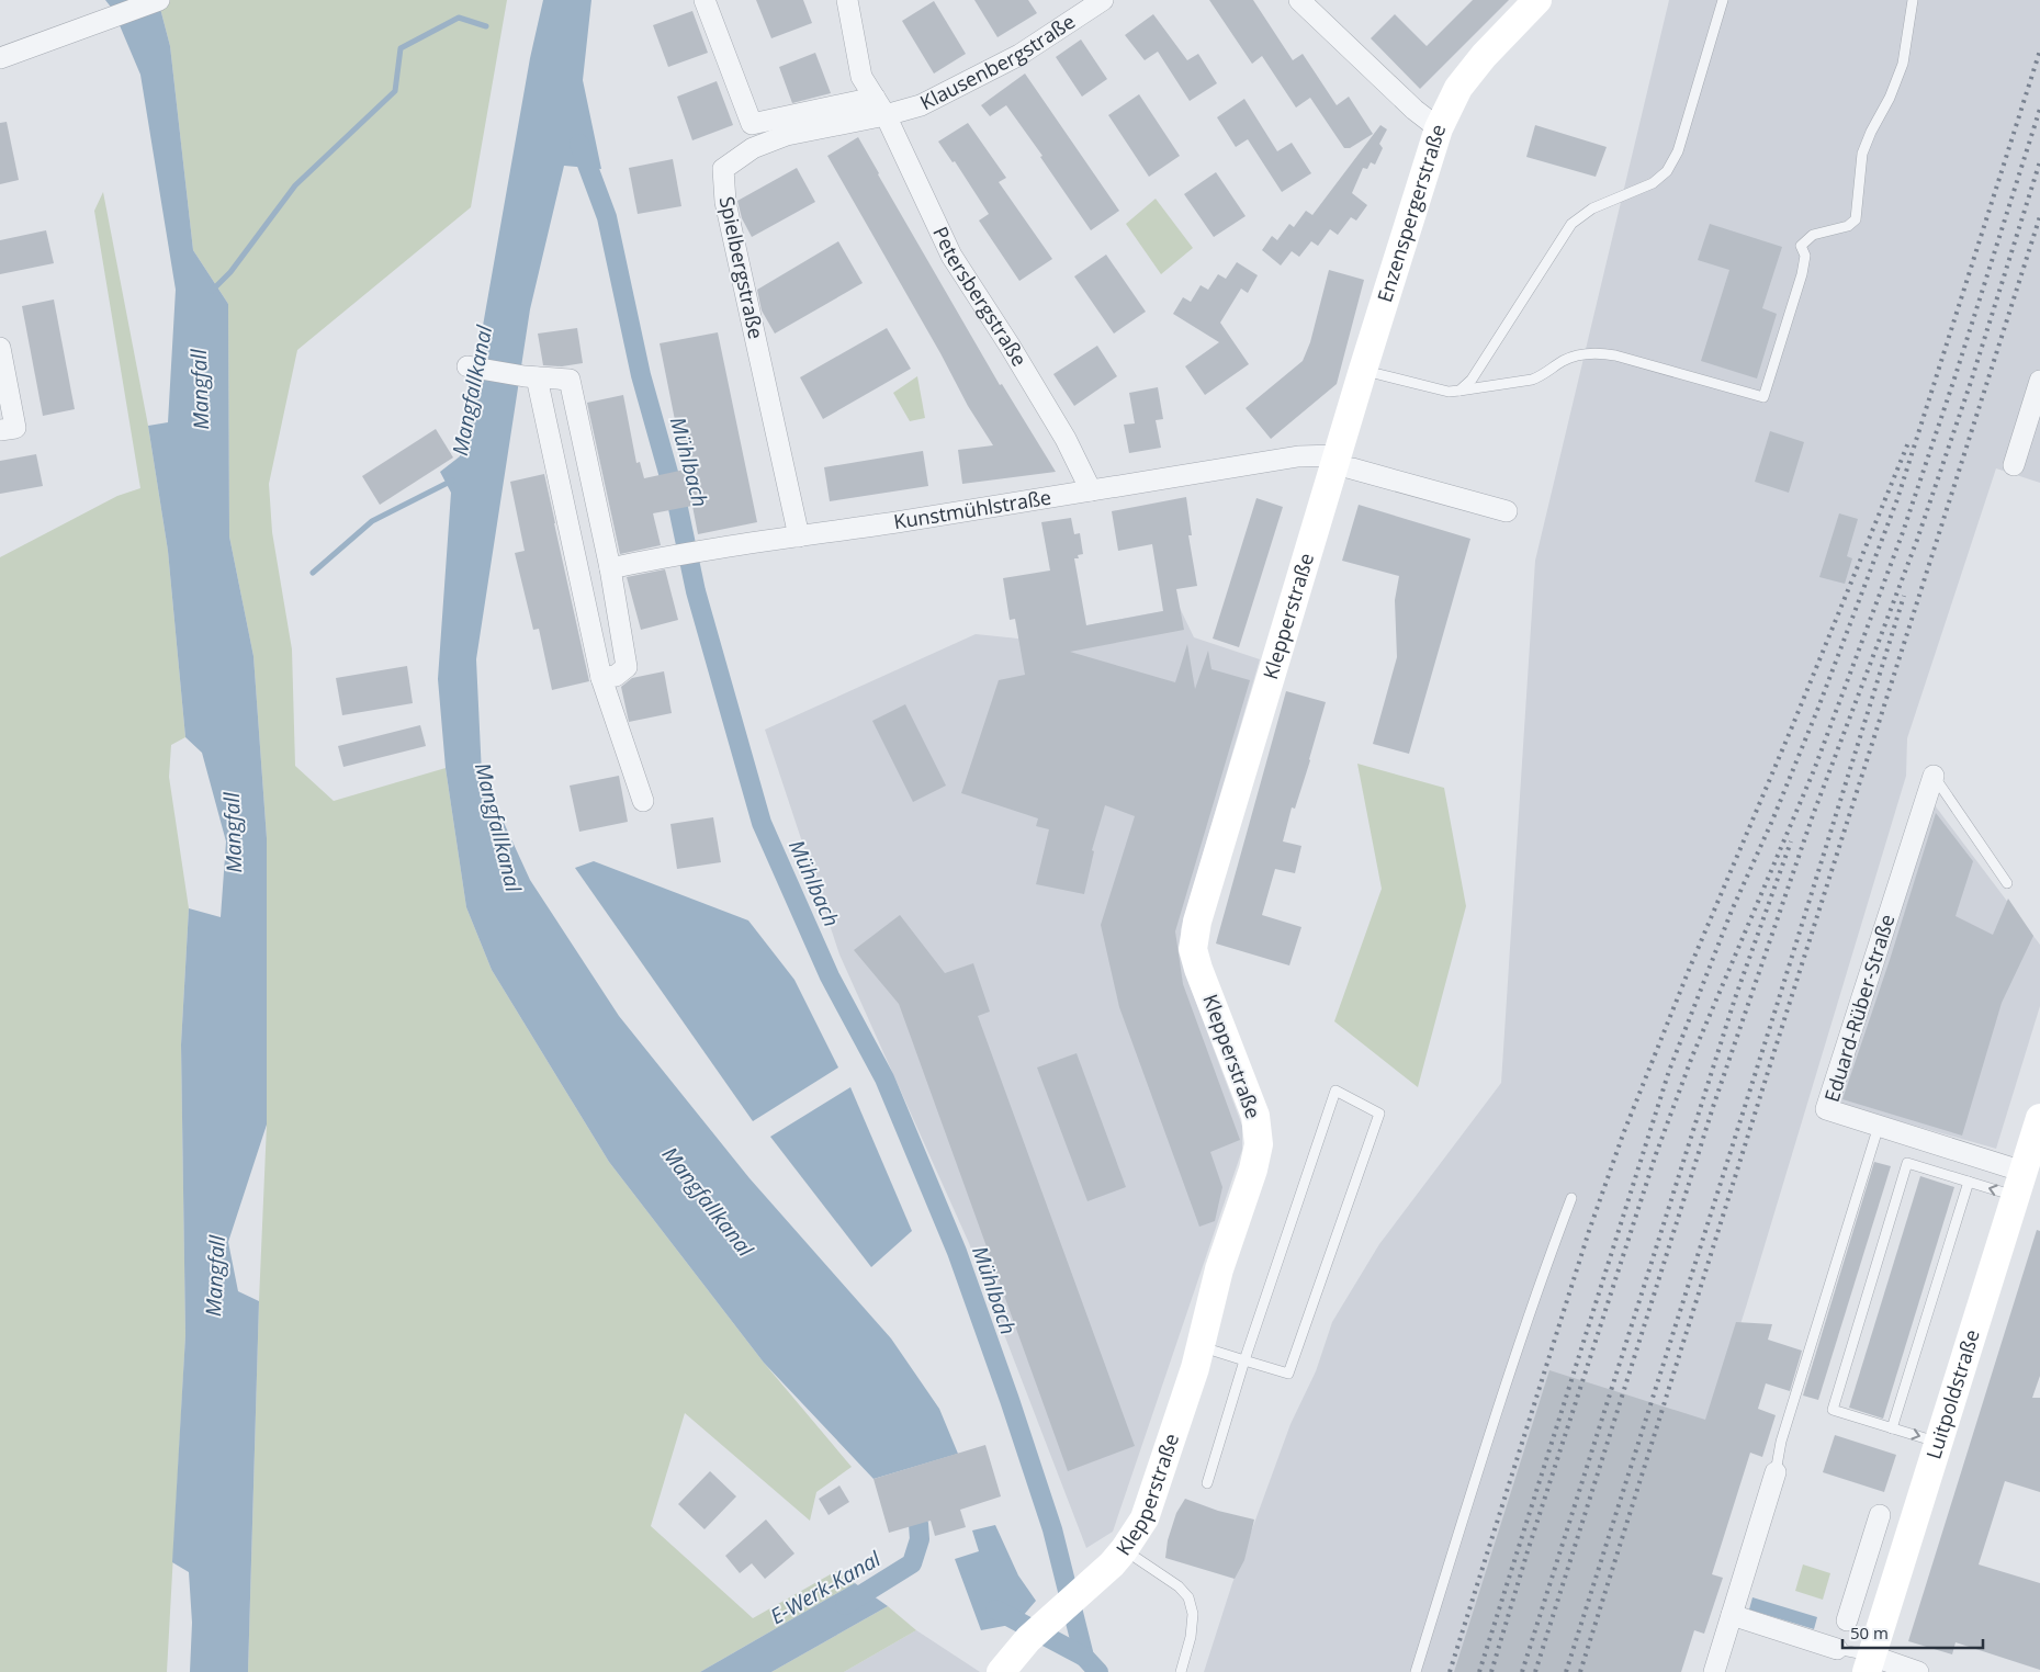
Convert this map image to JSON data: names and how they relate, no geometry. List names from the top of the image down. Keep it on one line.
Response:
{"streets":{"street":["Klausenbergstraße","Enzenspergerstraße","Spielbergstraße","Petersbergstraße","Kunstmühlstraße","Klepperstraße","Eduard-Rüber-Straße","Luitpoldstraße"]},"crossings":[["Klausenbergstraße","Spielbergstraße"],["Klausenbergstraße","Petersbergstraße"],["Enzenspergerstraße","Kunstmühlstraße"],["Enzenspergerstraße","Klepperstraße"],["Spielbergstraße","Petersbergstraße"],["Spielbergstraße","Kunstmühlstraße"],["Petersbergstraße","Kunstmühlstraße"],["Kunstmühlstraße","Klepperstraße"],["Eduard-Rüber-Straße","Luitpoldstraße"]],"water":["Mangfall","Mangfallkanal","Mühlbach","E-Werk-Kanal"],"scale_bar":"50 m"}
